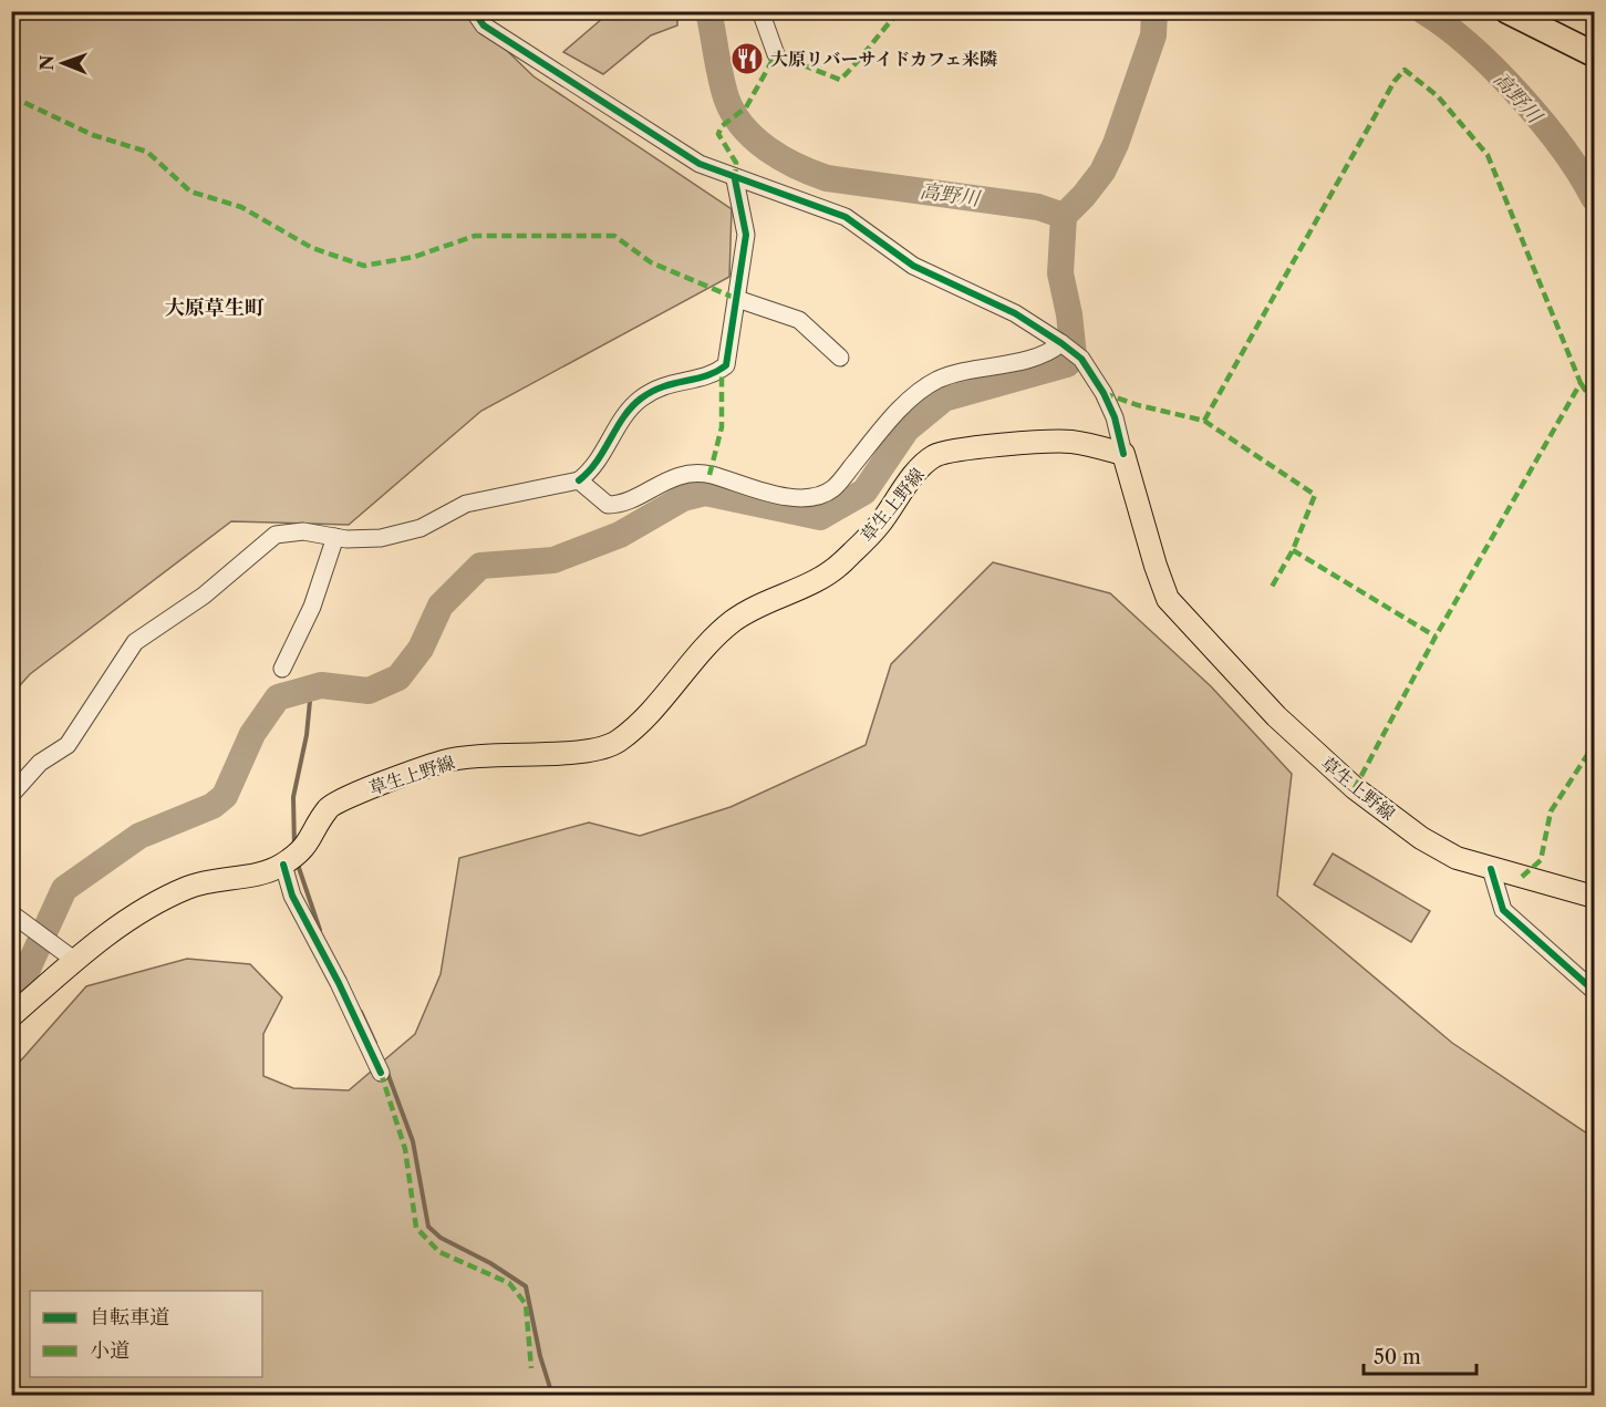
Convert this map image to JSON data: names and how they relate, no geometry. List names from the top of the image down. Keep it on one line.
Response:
{"streets":{"main road":["草生上野線"]},"districts":["大原草生町"],"water":["高野川"],"places":{"restaurant":["大原リバーサイドカフェ来隣"]},"legend":["自転車道","小道"],"scale_bar":"50 m","north":"left"}
